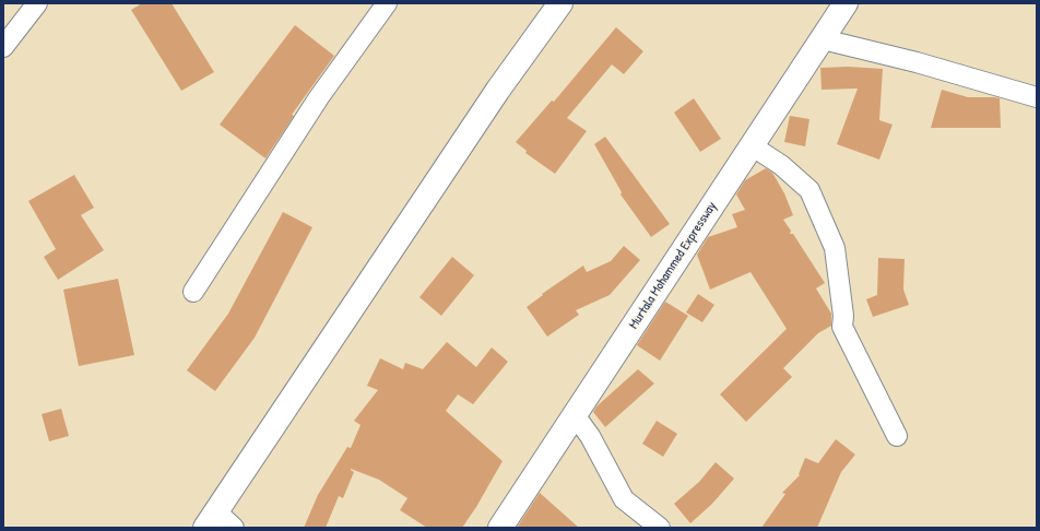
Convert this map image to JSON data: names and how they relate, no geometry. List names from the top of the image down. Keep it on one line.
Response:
{"streets":{"main road":["Murtala Mohammed Expressway"]}}
